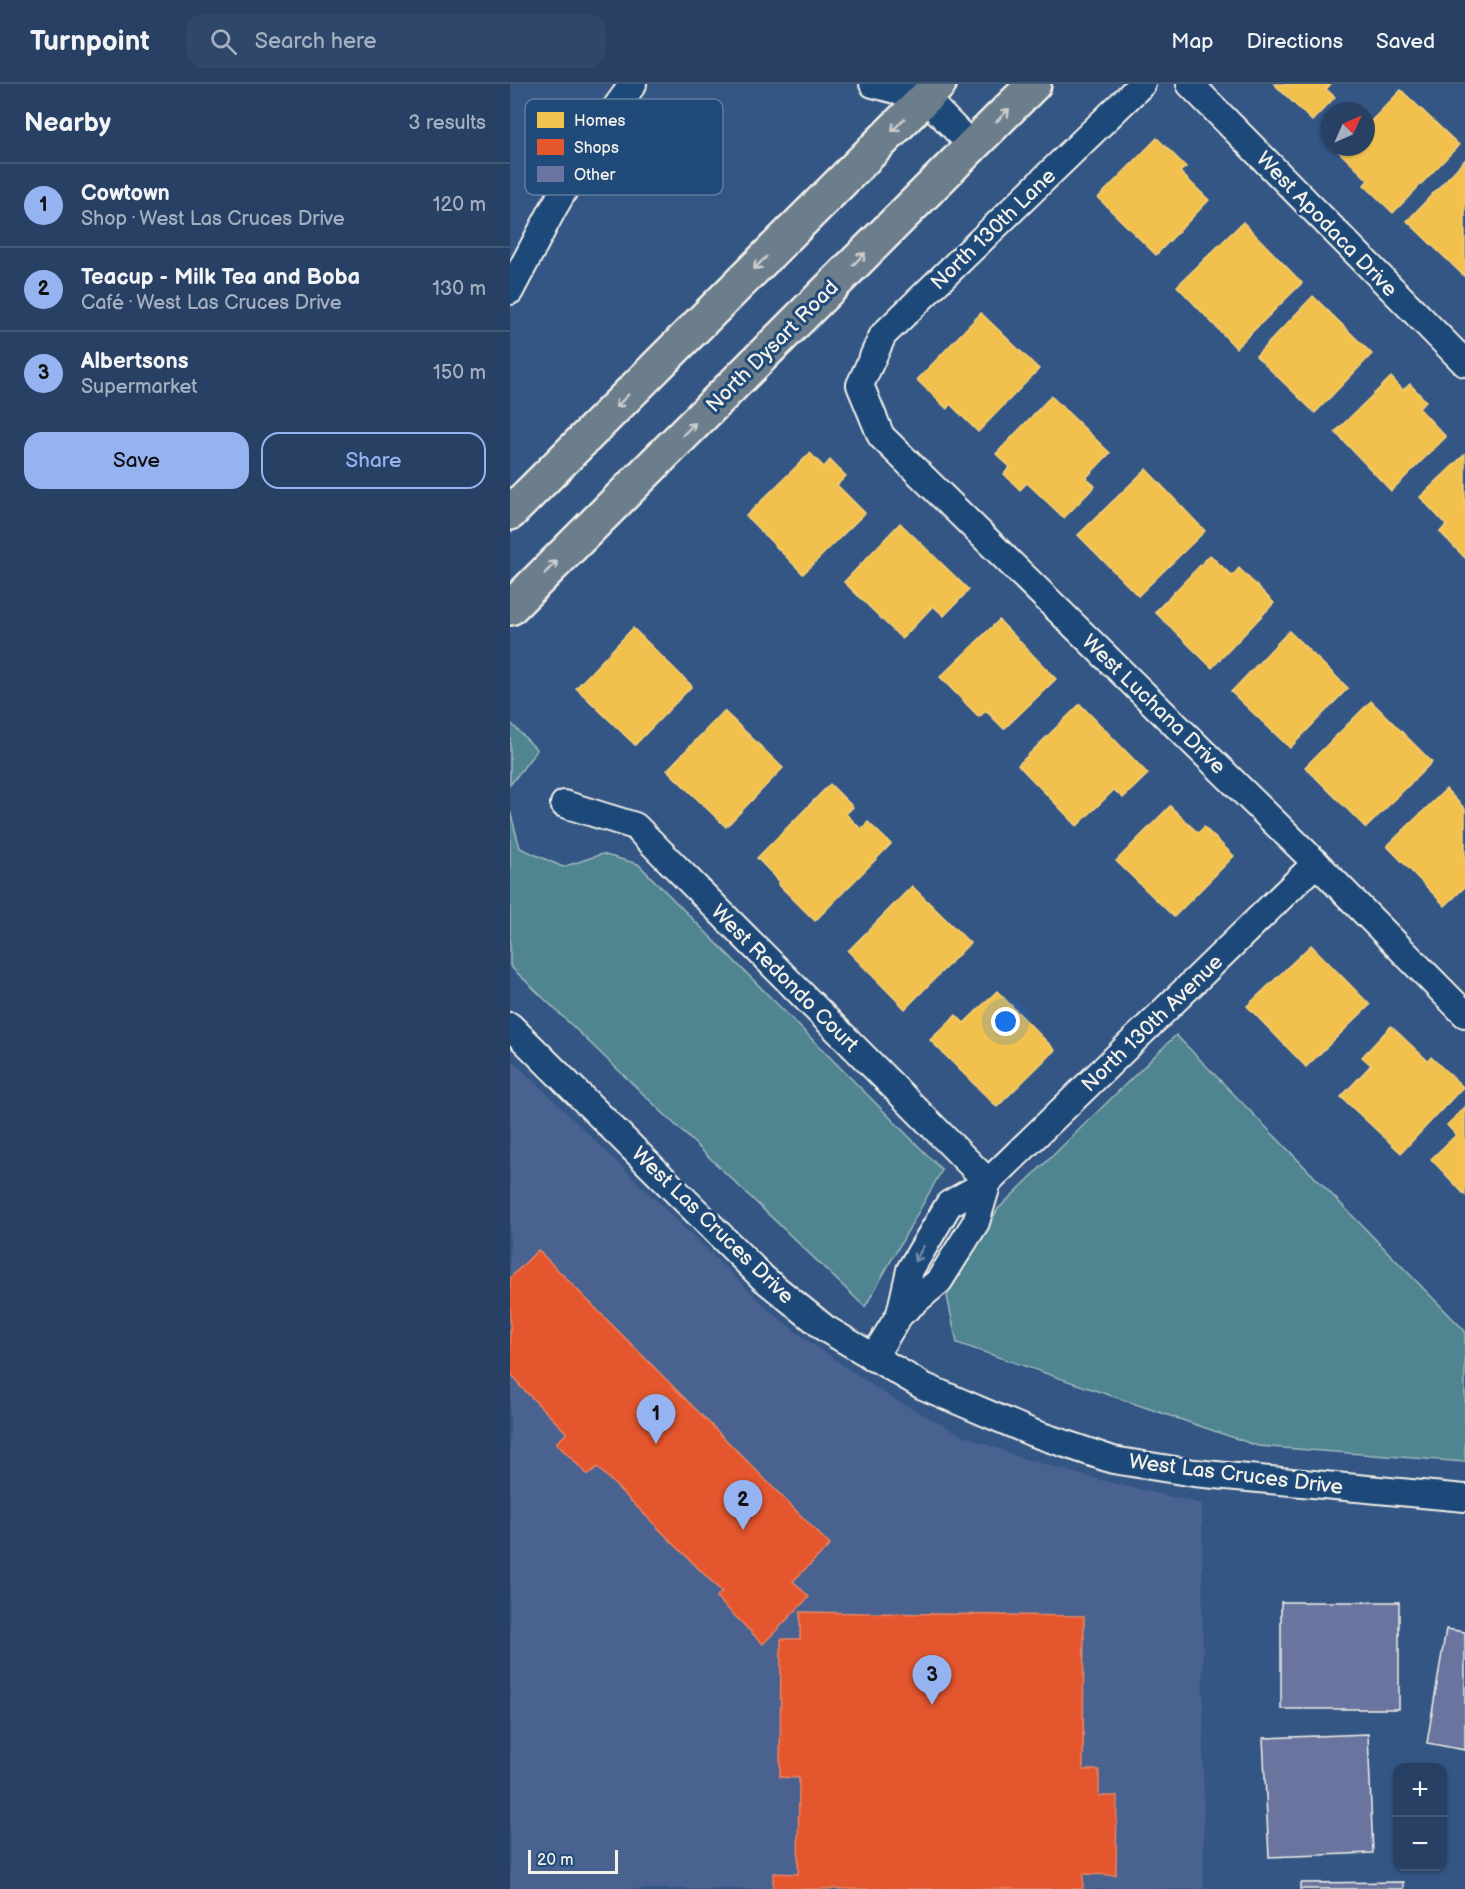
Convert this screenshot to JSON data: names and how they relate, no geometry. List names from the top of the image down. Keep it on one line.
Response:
{"streets":{"main road":["North Dysart Road"],"street":["West Apodaca Drive","North 130th Lane","West Luchana Drive","West Redondo Court","North 130th Avenue","West Las Cruces Drive"]},"crossings":[["North 130th Lane","West Luchana Drive"],["West Luchana Drive","North 130th Avenue"],["West Redondo Court","North 130th Avenue"],["North 130th Avenue","West Las Cruces Drive"]],"legend":["Homes","Shops","Other"],"scale_bar":"20 m","north":"top right","page":{"header":"Turnpoint","search":"Search here","nav":["Map","Directions","Saved"],"heading":["Nearby","3 results"],"list":[{"mark":"1","name":"Cowtown","note":"Shop · West Las Cruces Drive","value":"120 m"},{"mark":"2","name":"Teacup - Milk Tea and Boba","note":"Café · West Las Cruces Drive","value":"130 m"},{"mark":"3","name":"Albertsons","note":"Supermarket","value":"150 m"}],"buttons":["Save","Share"],"pins":["1","2","3"],"map_buttons":["+","−"],"scale":"20 m"}}
